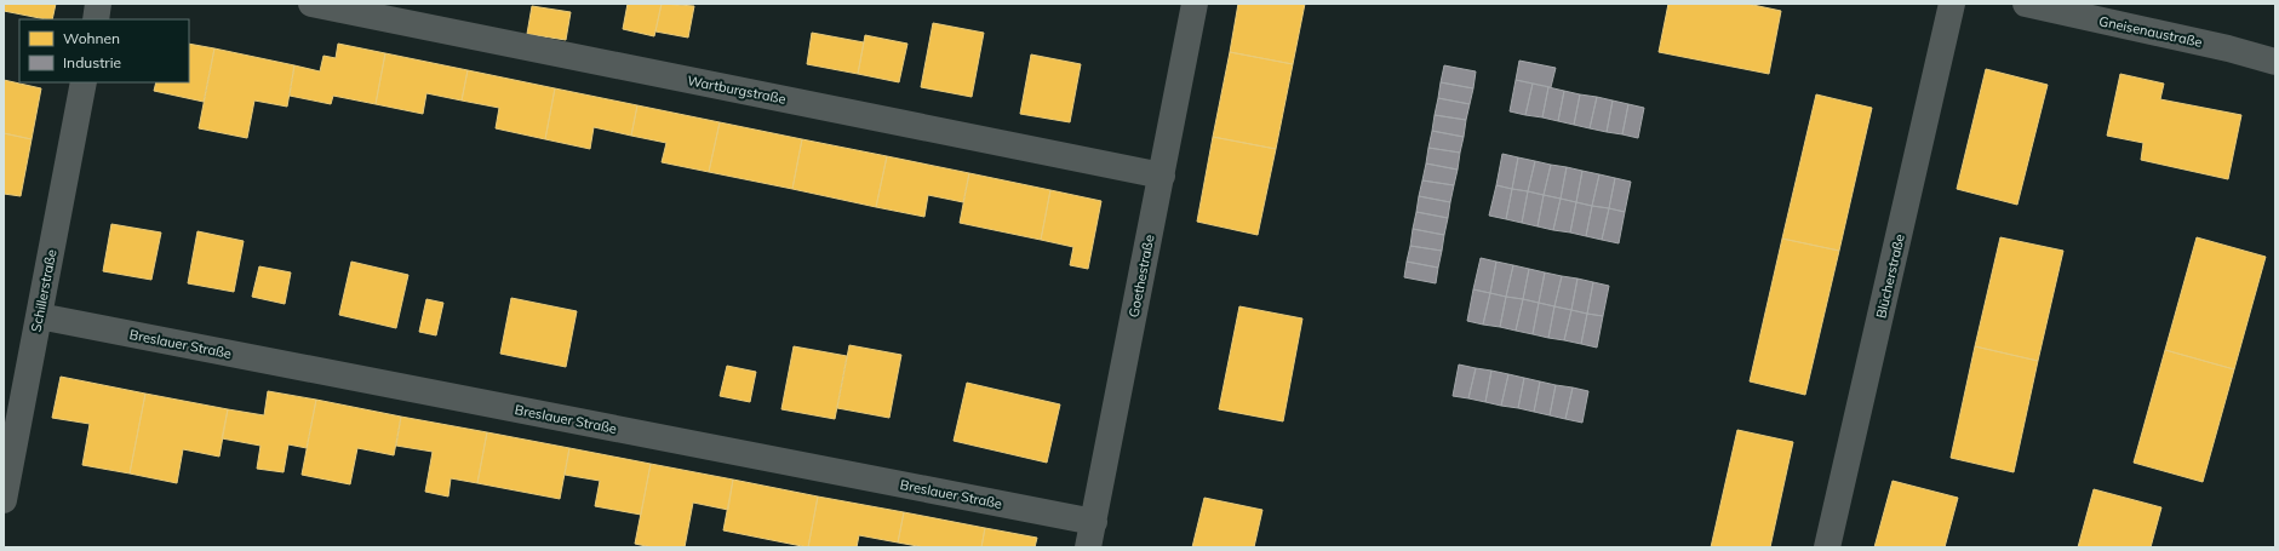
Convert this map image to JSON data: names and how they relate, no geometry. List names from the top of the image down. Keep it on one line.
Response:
{"streets":{"street":["Gneisenaustraße","Wartburgstraße","Goethestraße","Blücherstraße","Schillerstraße","Breslauer Straße"]},"crossings":[["Wartburgstraße","Goethestraße"],["Goethestraße","Breslauer Straße"],["Schillerstraße","Breslauer Straße"]],"legend":["Wohnen","Industrie"]}
